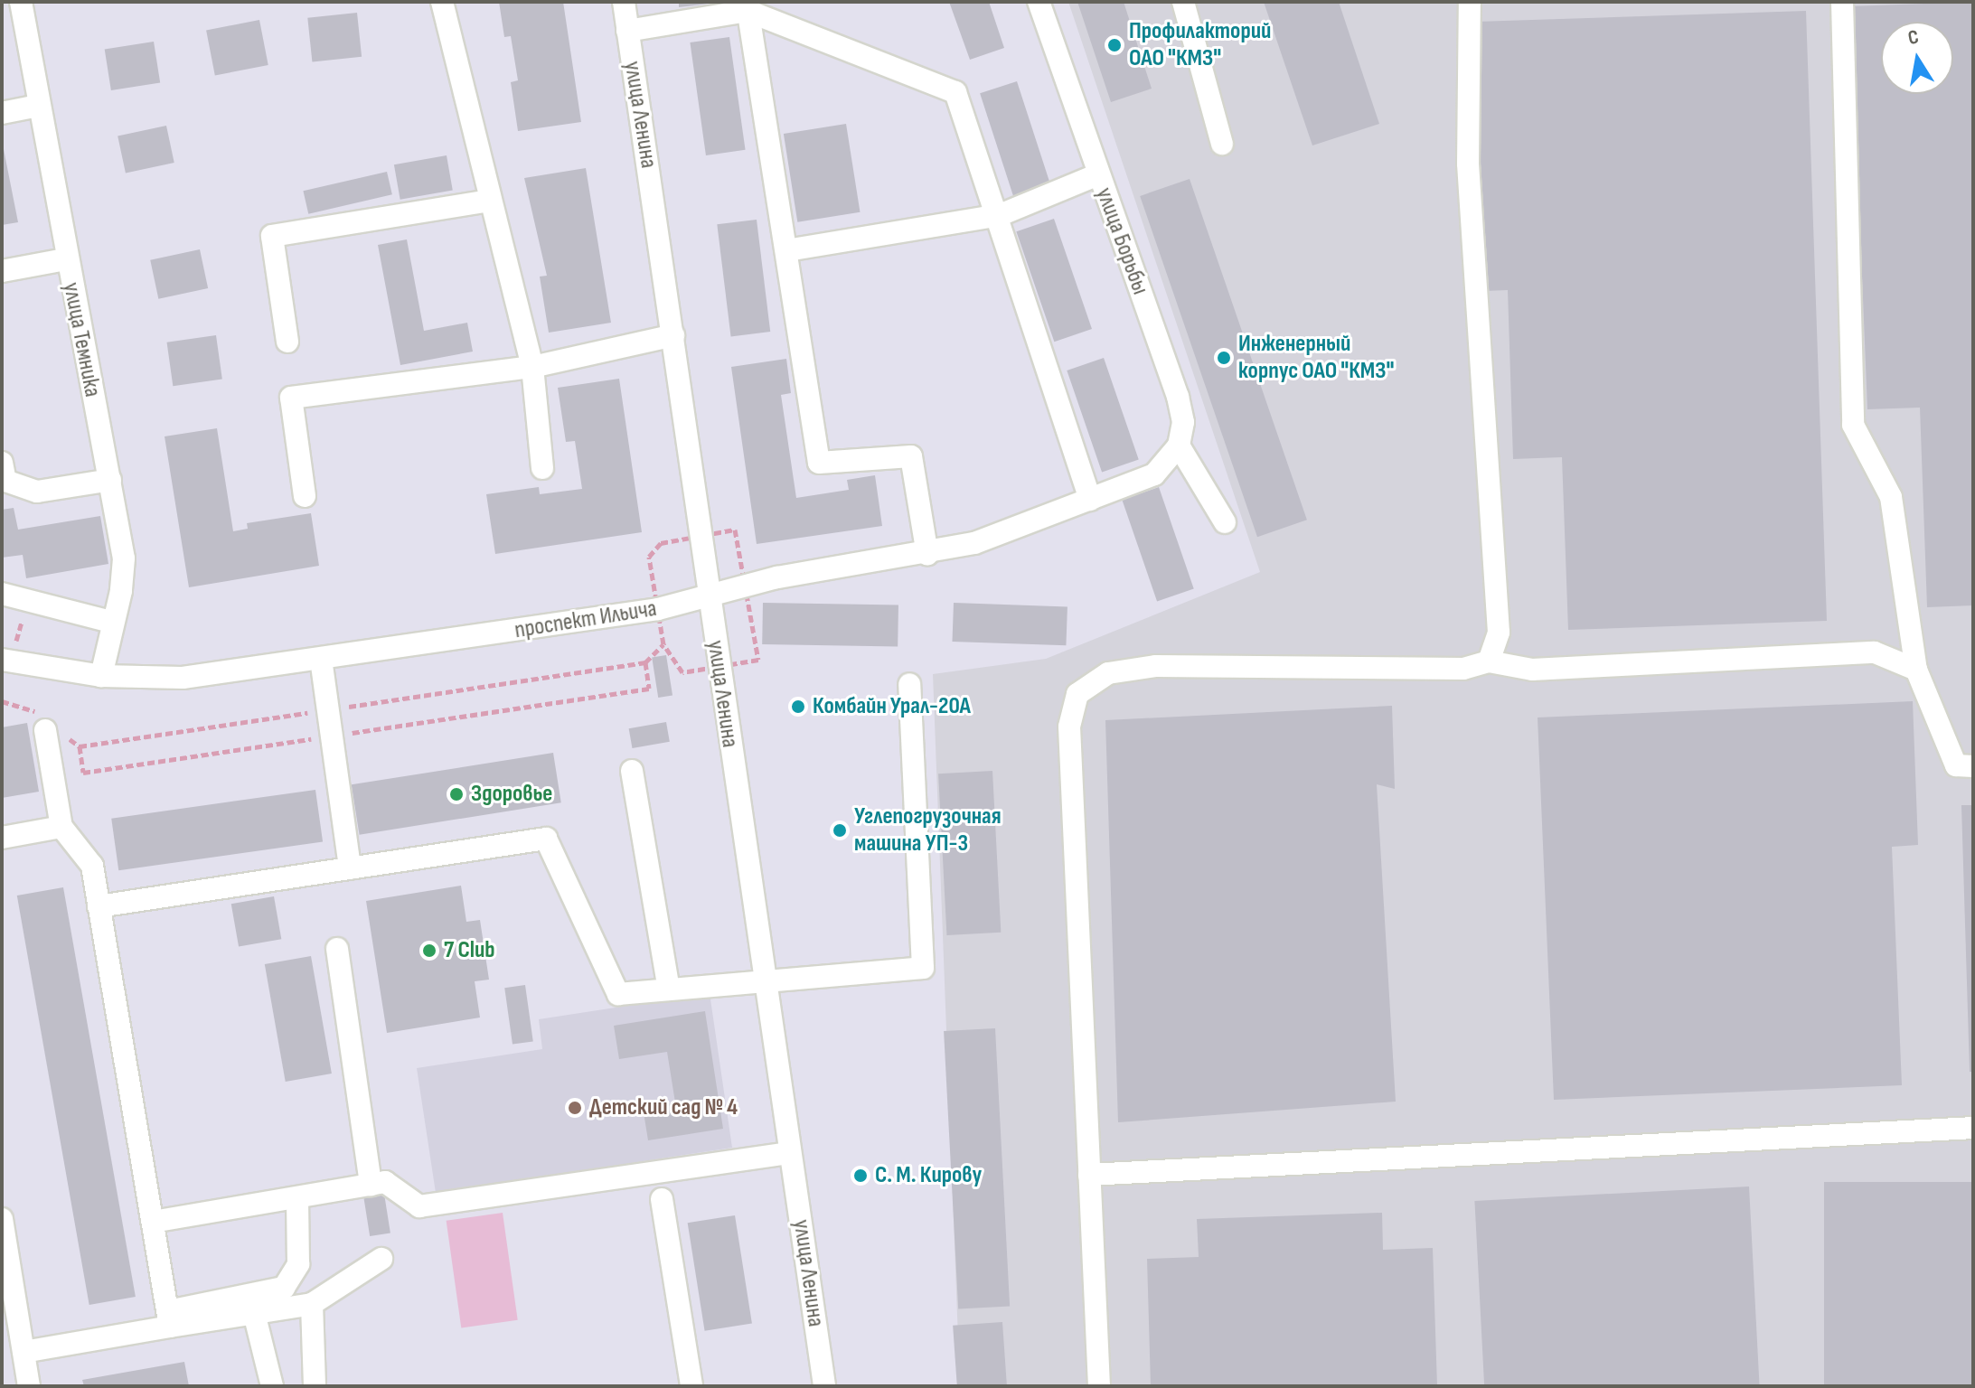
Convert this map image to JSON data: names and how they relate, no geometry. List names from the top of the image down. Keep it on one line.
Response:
{"streets":{"street":["улица Ленина","улица Борьбы","улица Темника","проспект Ильича"]},"crossings":[["улица Ленина","проспект Ильича"],["улица Борьбы","проспект Ильича"],["улица Темника","проспект Ильича"]],"places":["Профилакторий ОАО \"КМЗ\"","Инженерный корпус ОАО \"КМЗ\"","Комбайн Урал-20А","Здоровье","Углепогрузочная машина УП-3","7 Club","Детский сад № 4","С. М. Кирову"],"north":"top"}
